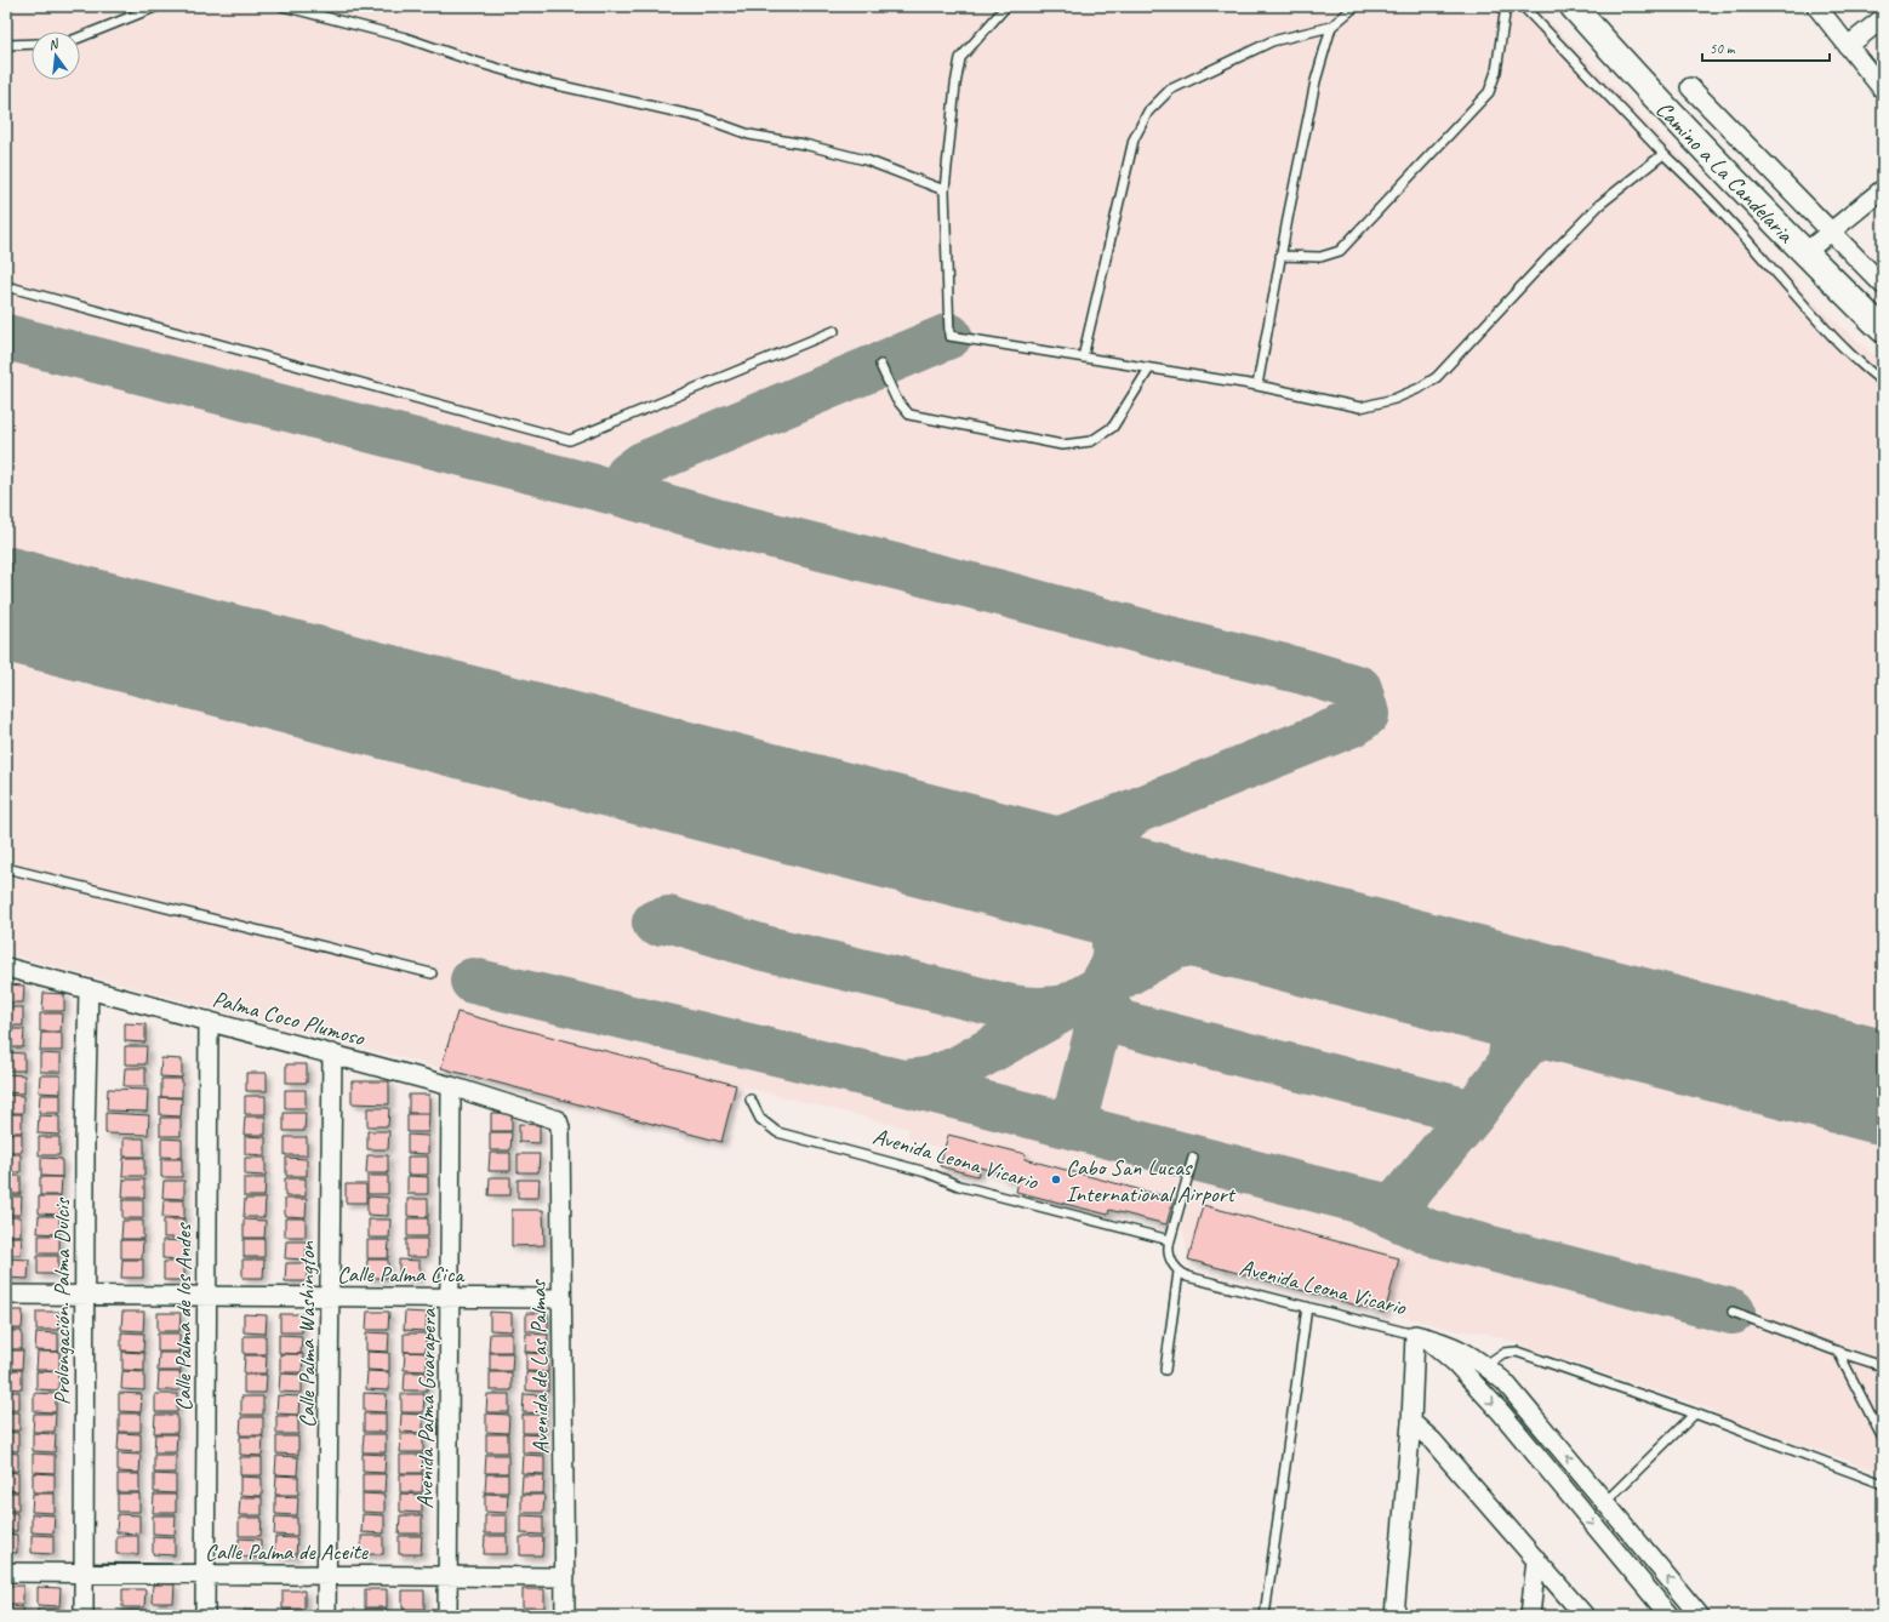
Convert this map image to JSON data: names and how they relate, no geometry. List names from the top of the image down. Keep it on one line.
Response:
{"streets":{"street":["Camino a La Candelaria","Palma Coco Plumoso","Avenida Leona Vicario","Calle Palma Cica","Prolongación. Palma Dulcis","Calle Palma de los Andes","Calle Palma Washington","Avenida de Las Palmas","Avenida Palma Guarapera","Calle Palma de Aceite"]},"crossings":[["Palma Coco Plumoso","Prolongación. Palma Dulcis"],["Palma Coco Plumoso","Calle Palma de los Andes"],["Palma Coco Plumoso","Calle Palma Washington"],["Palma Coco Plumoso","Avenida de Las Palmas"],["Palma Coco Plumoso","Avenida Palma Guarapera"],["Calle Palma Cica","Prolongación. Palma Dulcis"],["Calle Palma Cica","Calle Palma de los Andes"],["Calle Palma Cica","Calle Palma Washington"],["Calle Palma Cica","Avenida de Las Palmas"],["Calle Palma Cica","Avenida Palma Guarapera"],["Prolongación. Palma Dulcis","Calle Palma de Aceite"],["Calle Palma de los Andes","Calle Palma de Aceite"],["Calle Palma Washington","Calle Palma de Aceite"],["Avenida de Las Palmas","Calle Palma de Aceite"],["Avenida Palma Guarapera","Calle Palma de Aceite"]],"places":["Cabo San Lucas International Airport"],"scale_bar":"50 m","north":"top"}
